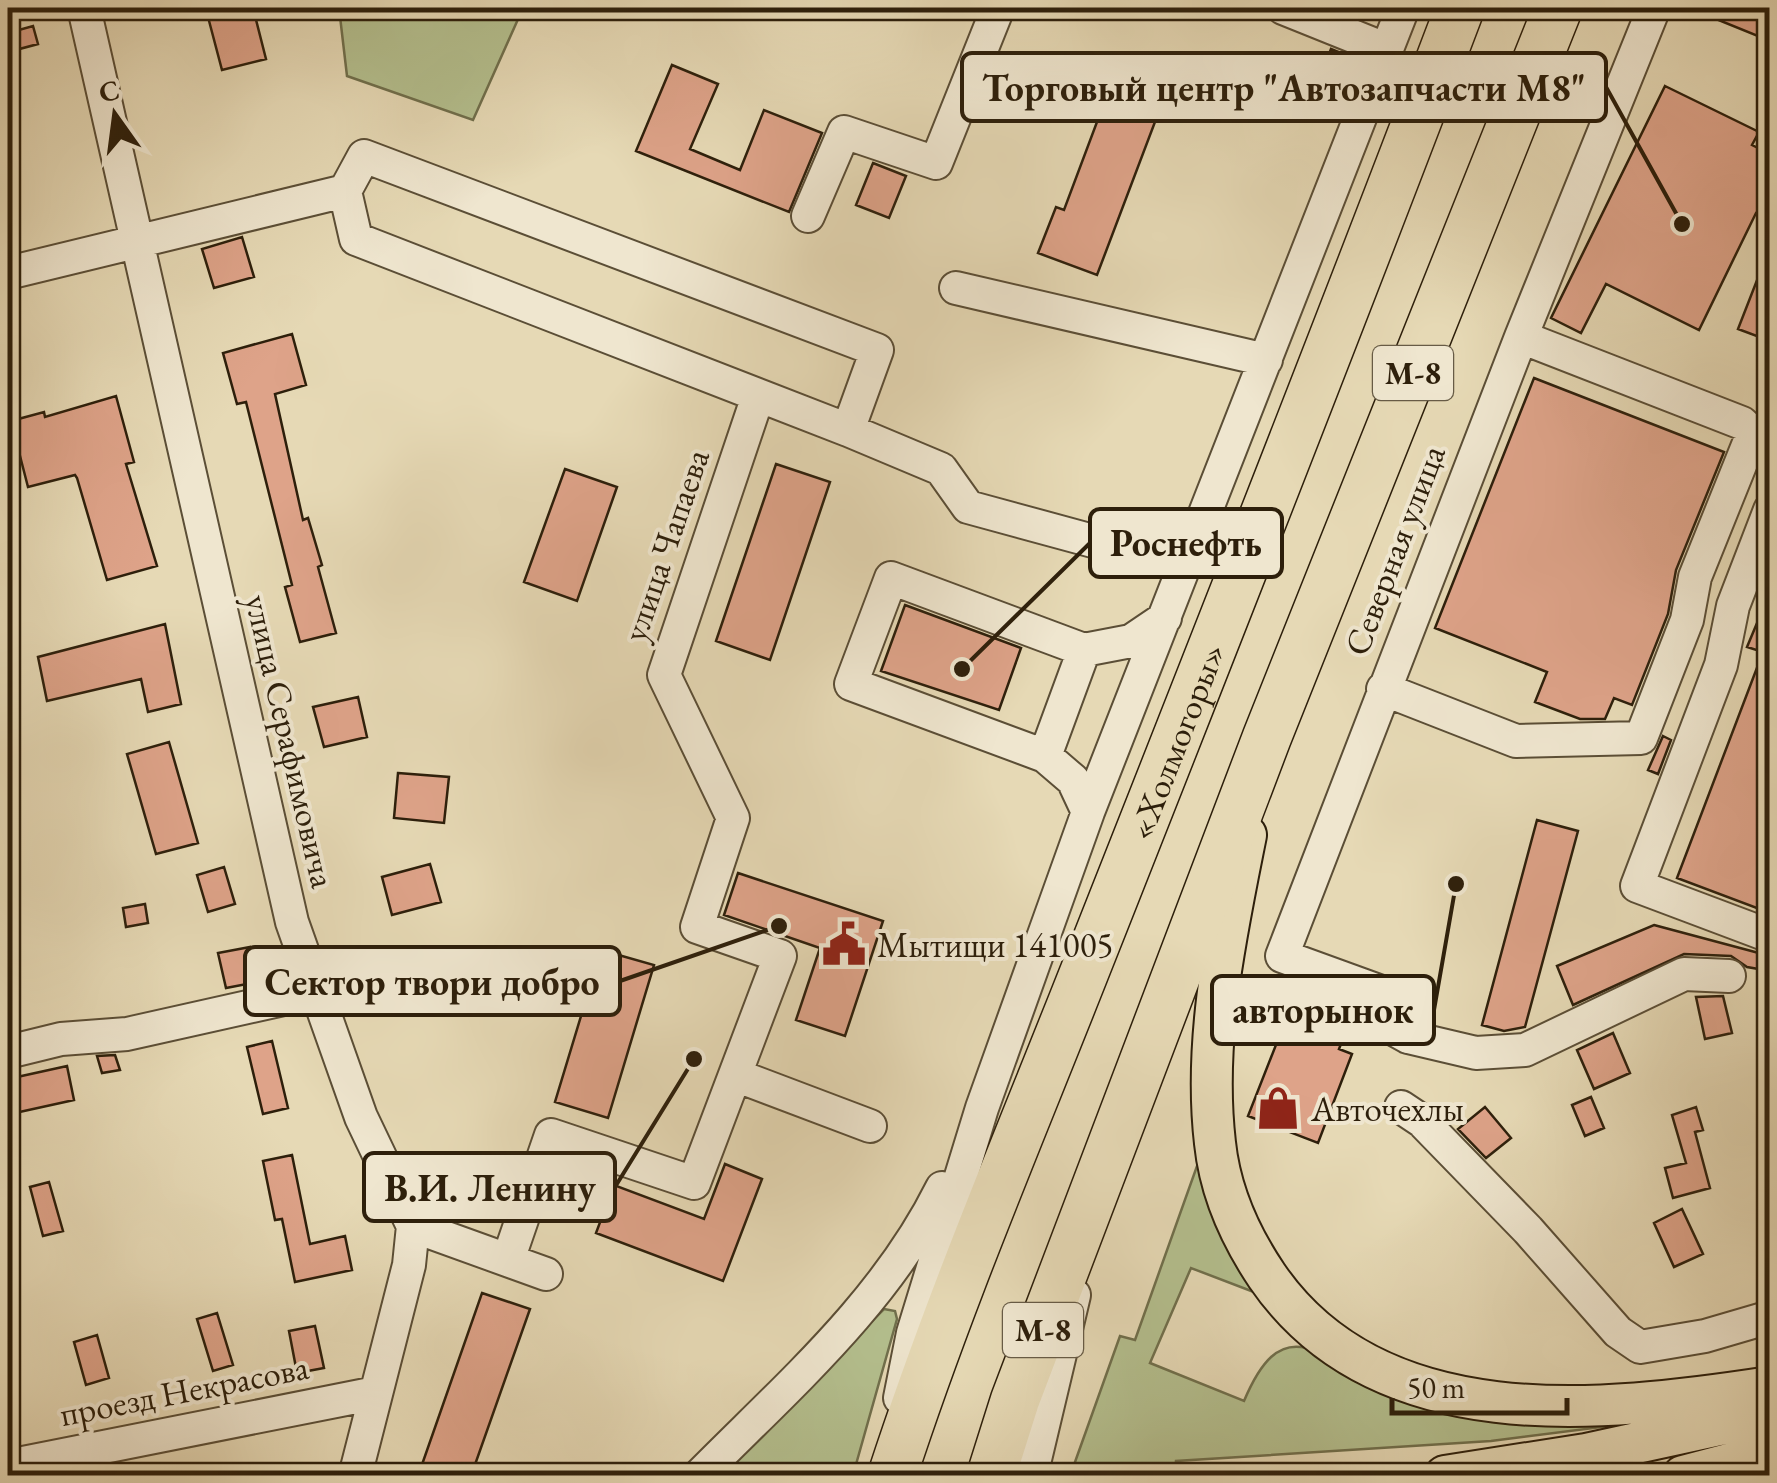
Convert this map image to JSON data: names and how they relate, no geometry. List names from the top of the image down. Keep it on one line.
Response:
{"streets":{"highway":["М-8","«Холмогоры»"],"street":["улица Чапаева","Северная улица","улица Серафимовича","проезд Некрасова"]},"places":{"other":["Торговый центр \"Автозапчасти М8\"","Роснефть","авторынок","Сектор твори добро","В.И. Ленину"],"public building":["Мытищи 141005"],"shop":["Авточехлы"]},"scale_bar":"50 m","north":"top"}
